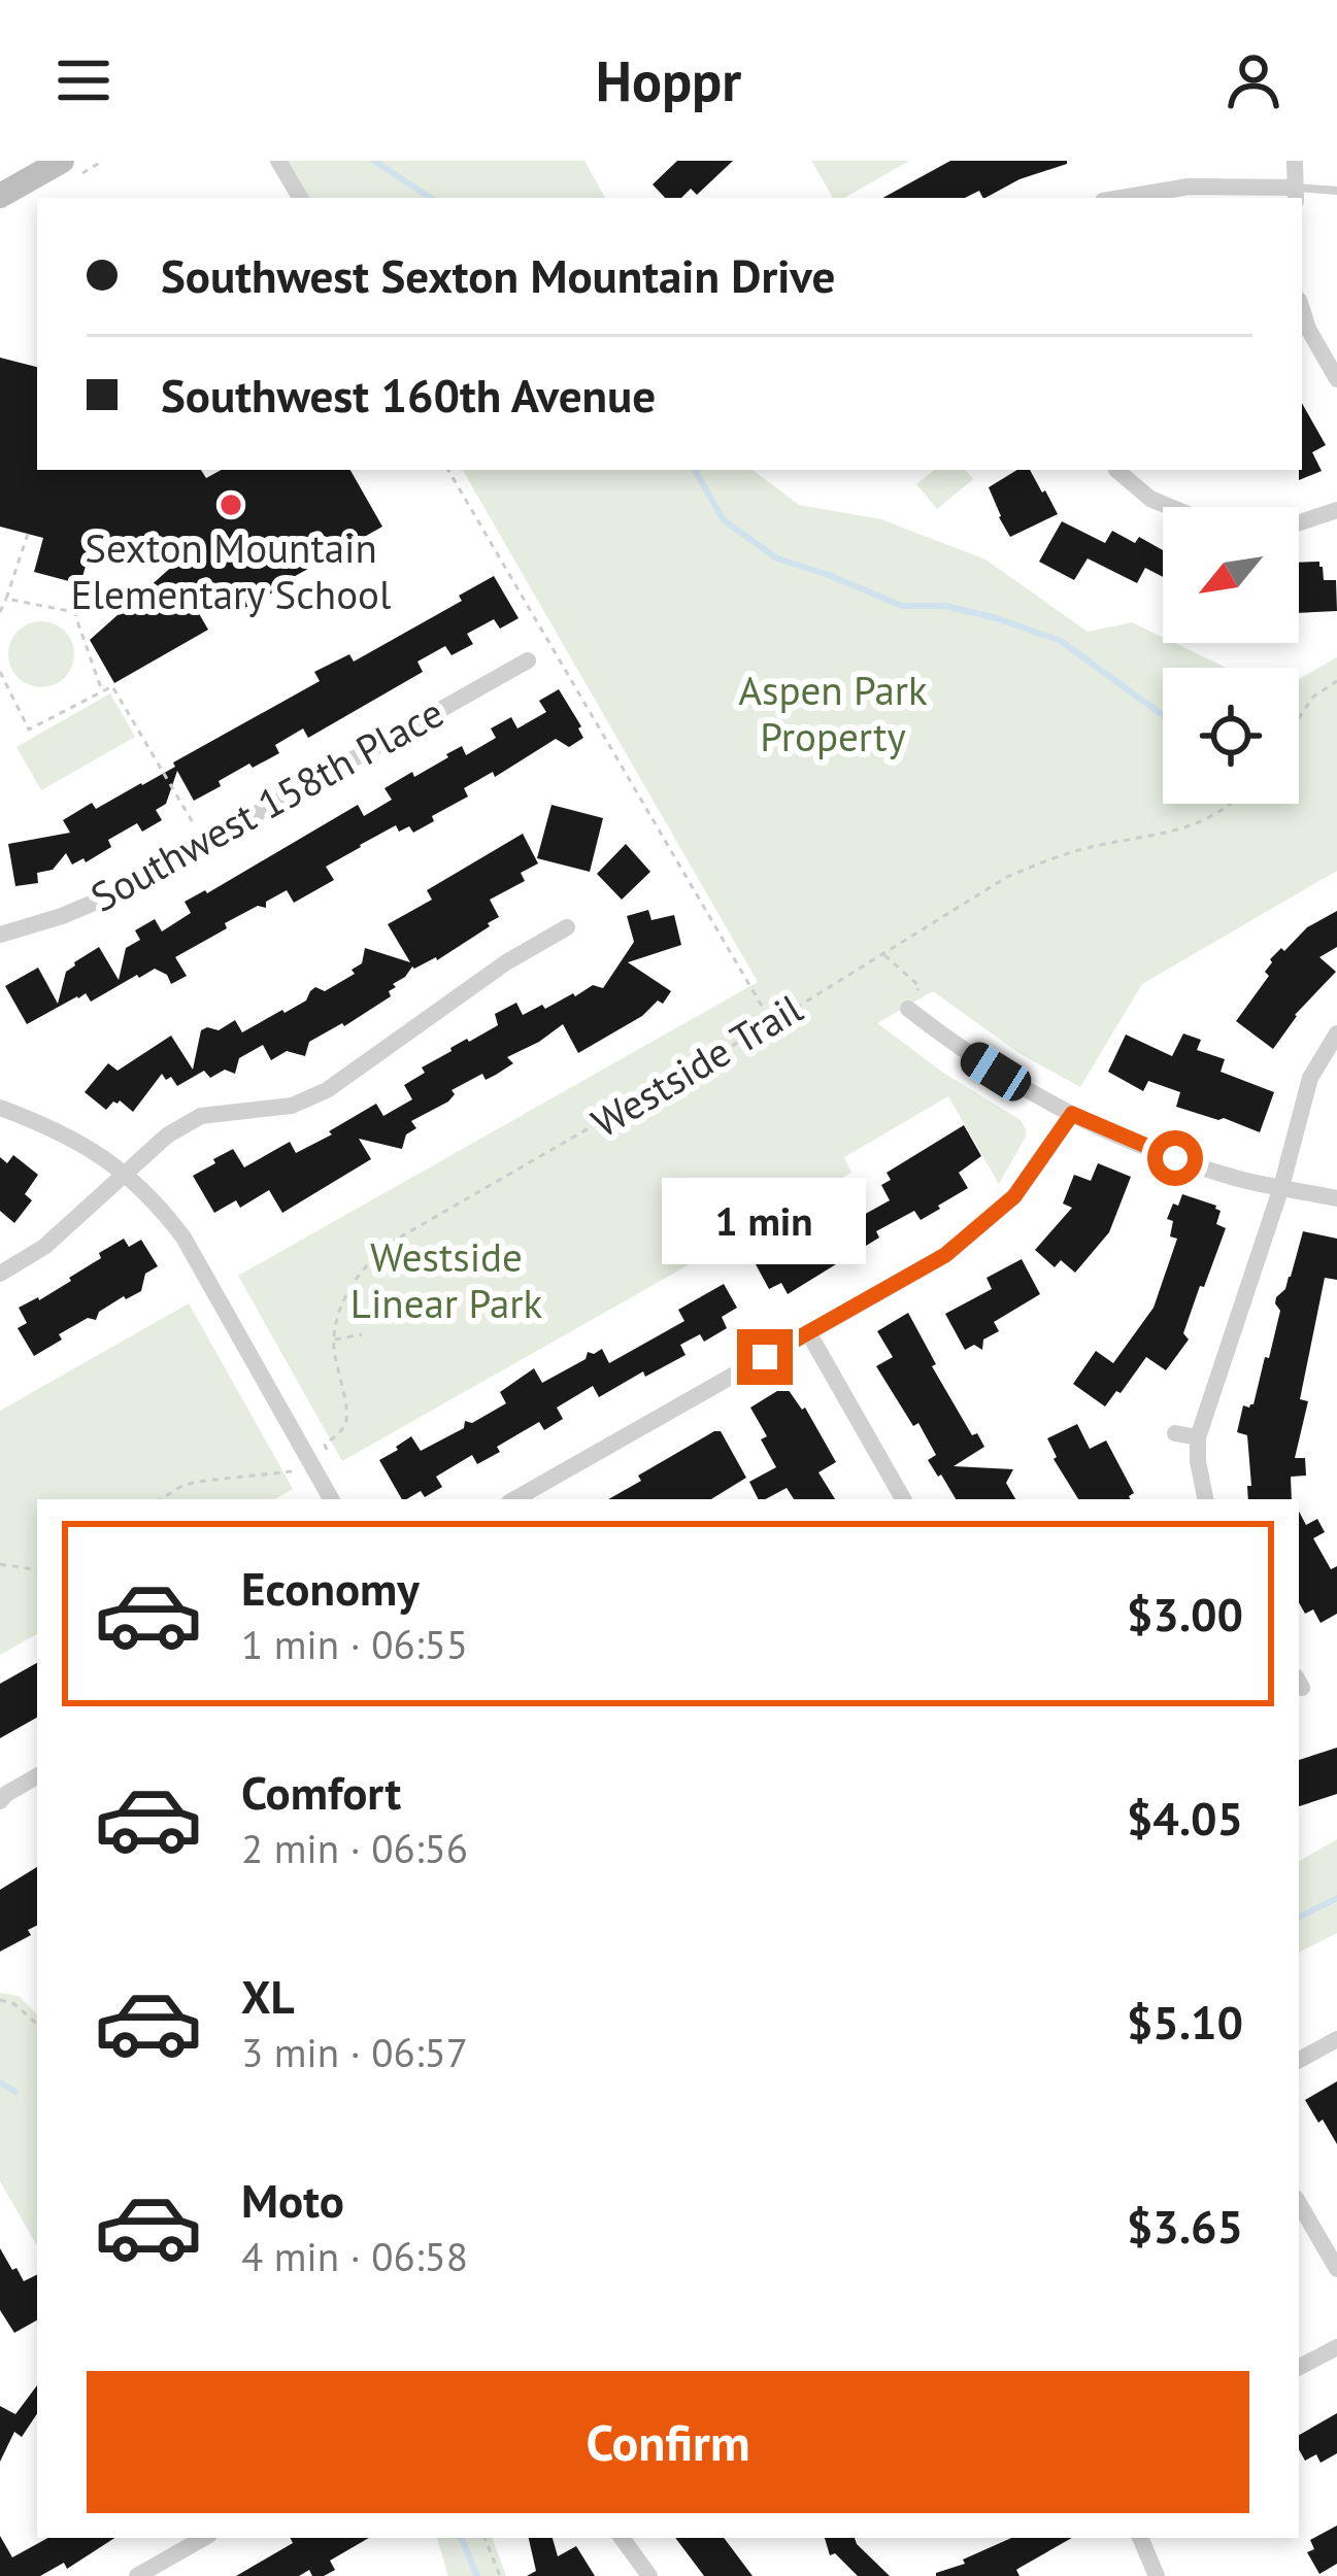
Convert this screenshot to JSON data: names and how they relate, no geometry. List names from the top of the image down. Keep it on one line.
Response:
{"streets":{"street":["Southwest 158th Place"],"path":["Westside Trail"]},"parks":["Aspen Park Property","Westside Linear Park"],"places":["Sexton Mountain Elementary School"],"north":"bottom left","page":{"header":"Hoppr","banner":["Southwest Sexton Mountain Drive","Southwest 160th Avenue"],"bubble":"1 min","list":[{"name":"Economy","note":"1 min · 06:55","value":"$3.00"},{"name":"Comfort","note":"2 min · 06:56","value":"$4.05"},{"name":"XL","note":"3 min · 06:57","value":"$5.10"},{"name":"Moto","note":"4 min · 06:58","value":"$3.65"}],"buttons":"Confirm"}}
